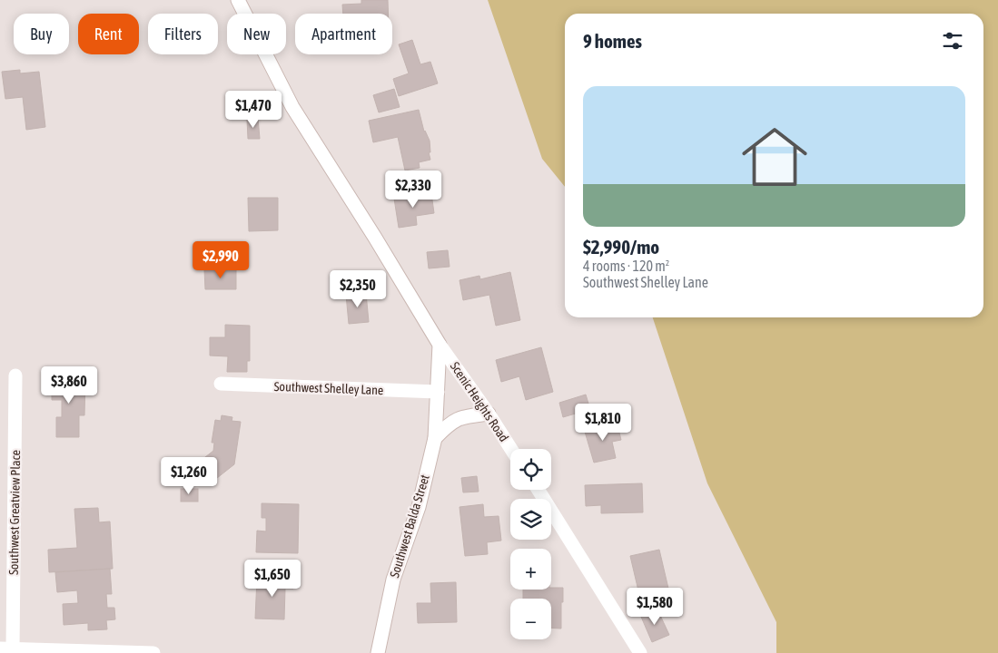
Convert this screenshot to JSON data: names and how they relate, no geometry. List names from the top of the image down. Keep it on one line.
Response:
{"streets":{"street":["Southwest Shelley Lane","Scenic Heights Road","Southwest Greatview Place","Southwest Balda Street"]},"crossings":[["Southwest Shelley Lane","Southwest Balda Street"],["Scenic Heights Road","Southwest Balda Street"]],"page":{"chip":["Buy","Rent","Filters","New","Apartment"],"heading":"9 homes","list":[{"name":"$2,990/mo","note":"4 rooms · 120 m² · Southwest Shelley Lane"}],"price":["$1,470","$2,330","$2,990","$2,350","$3,860","$1,810","$1,260","$1,650","$1,580"],"map_buttons":["+","−"]}}
